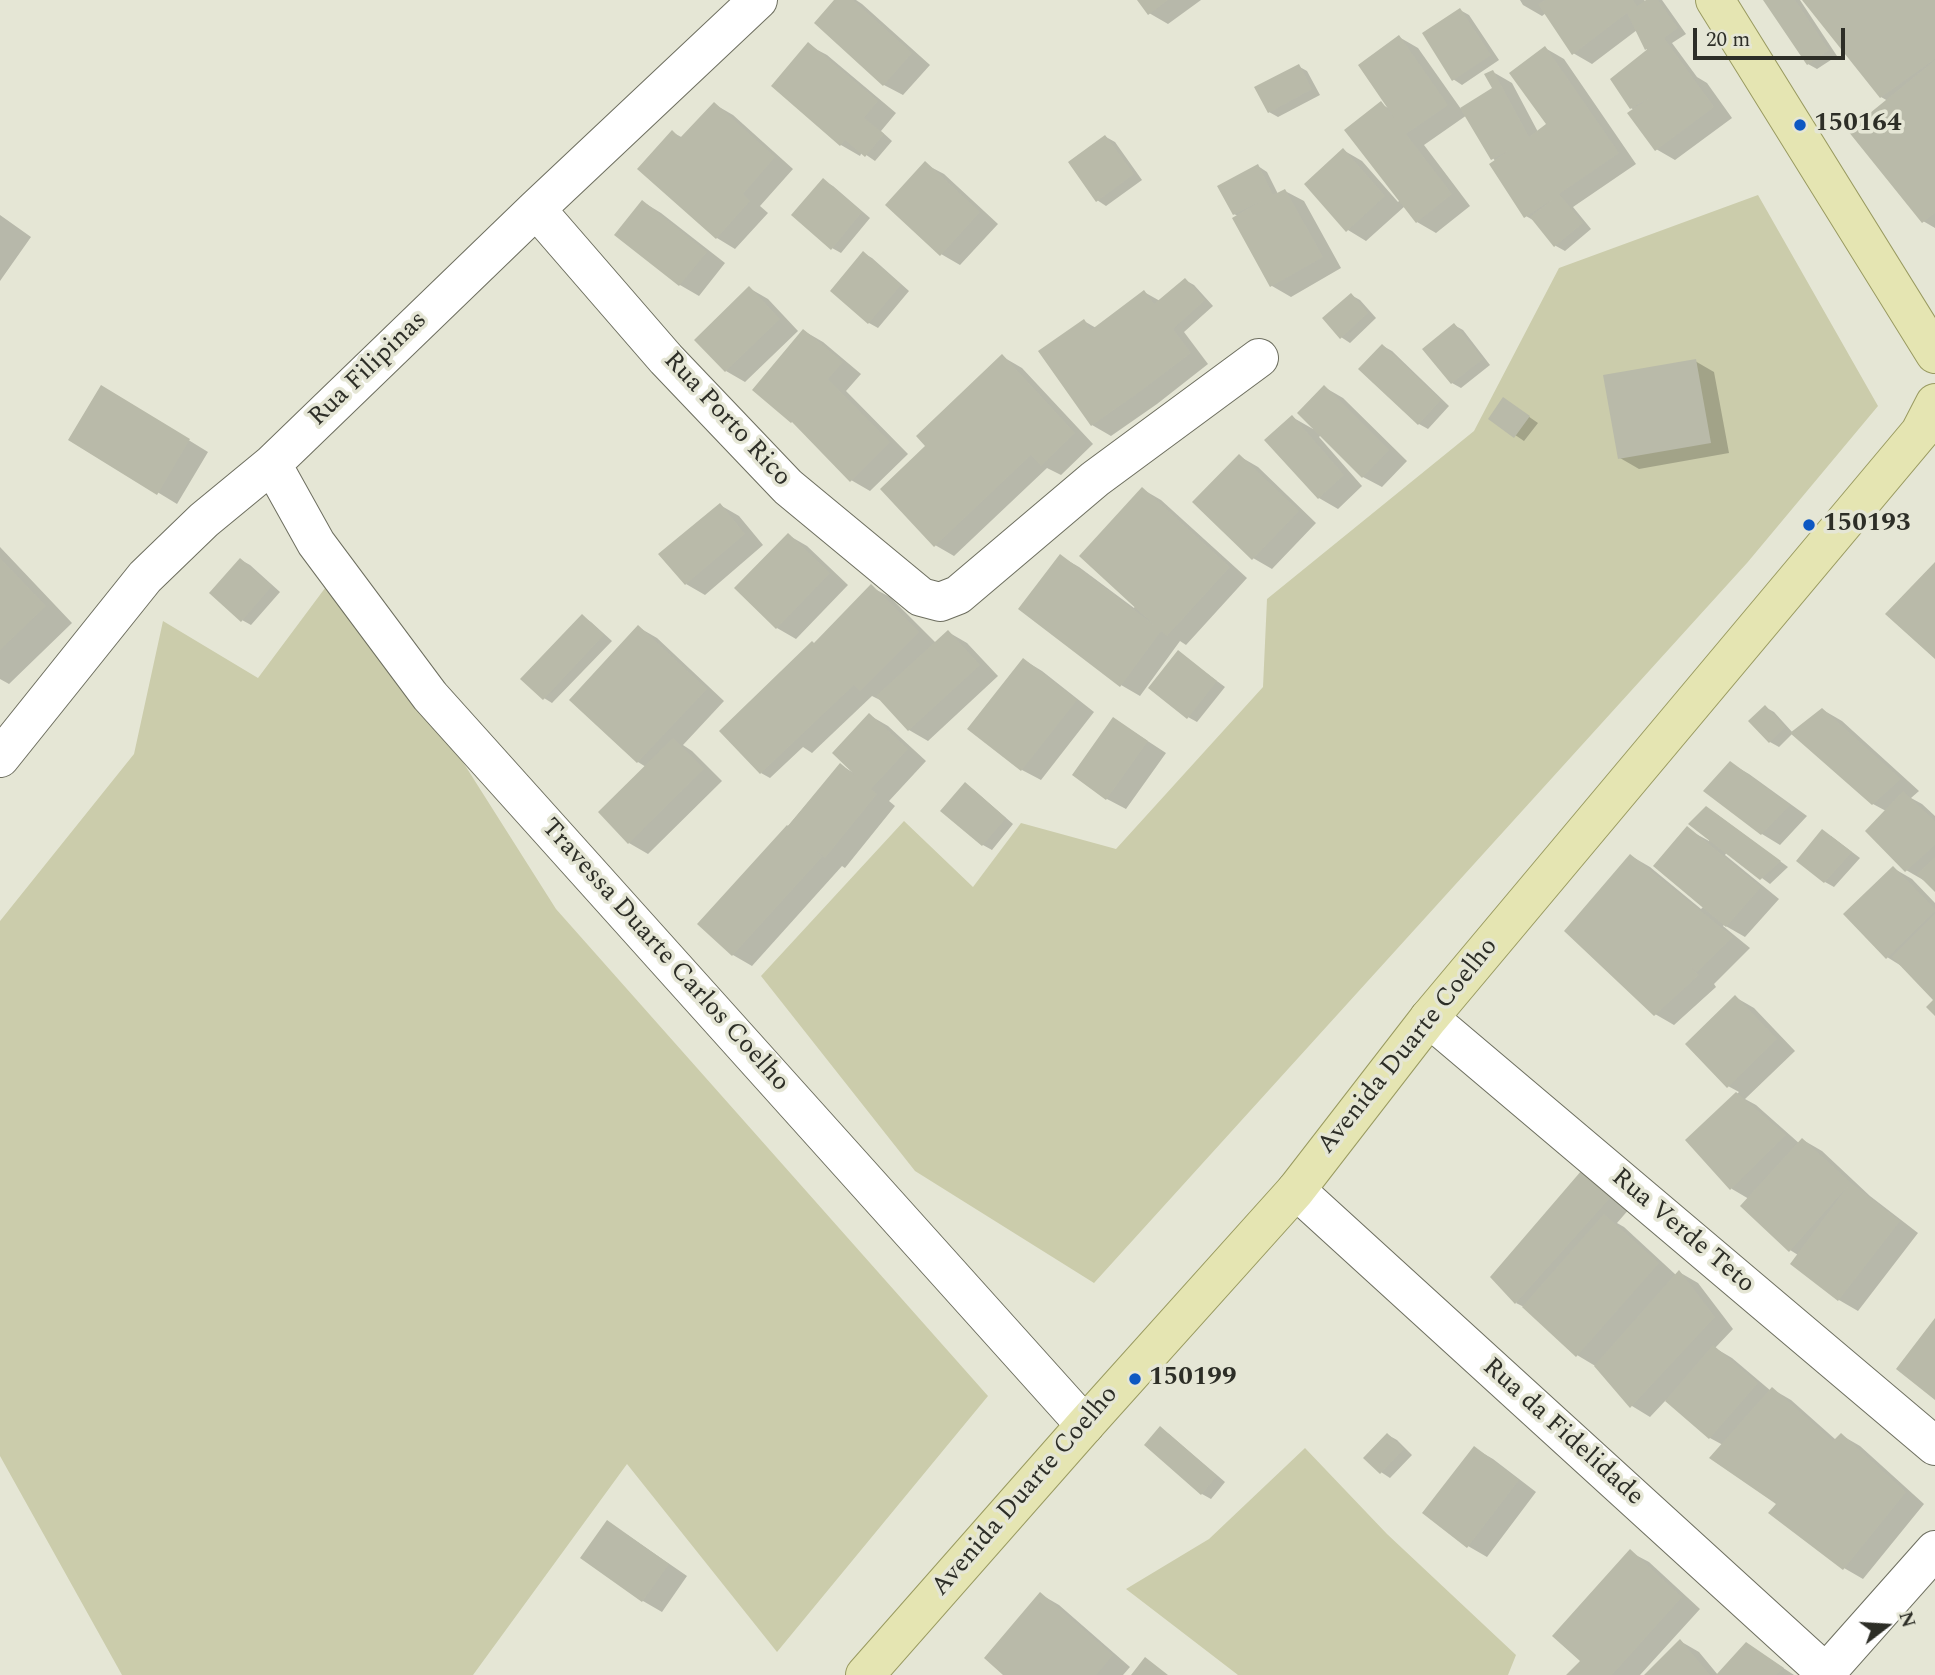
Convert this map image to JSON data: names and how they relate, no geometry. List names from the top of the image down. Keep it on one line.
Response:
{"streets":{"main road":["Avenida Duarte Coelho"],"street":["Rua Filipinas","Rua Porto Rico","Travessa Duarte Carlos Coelho","Rua Verde Teto","Rua da Fidelidade"]},"crossings":[["Rua Filipinas","Rua Porto Rico"],["Rua Filipinas","Travessa Duarte Carlos Coelho"],["Travessa Duarte Carlos Coelho","Avenida Duarte Coelho"],["Avenida Duarte Coelho","Rua Verde Teto"],["Avenida Duarte Coelho","Rua da Fidelidade"]],"places":["150164","150193","150199"],"scale_bar":"20 m","north":"right"}
